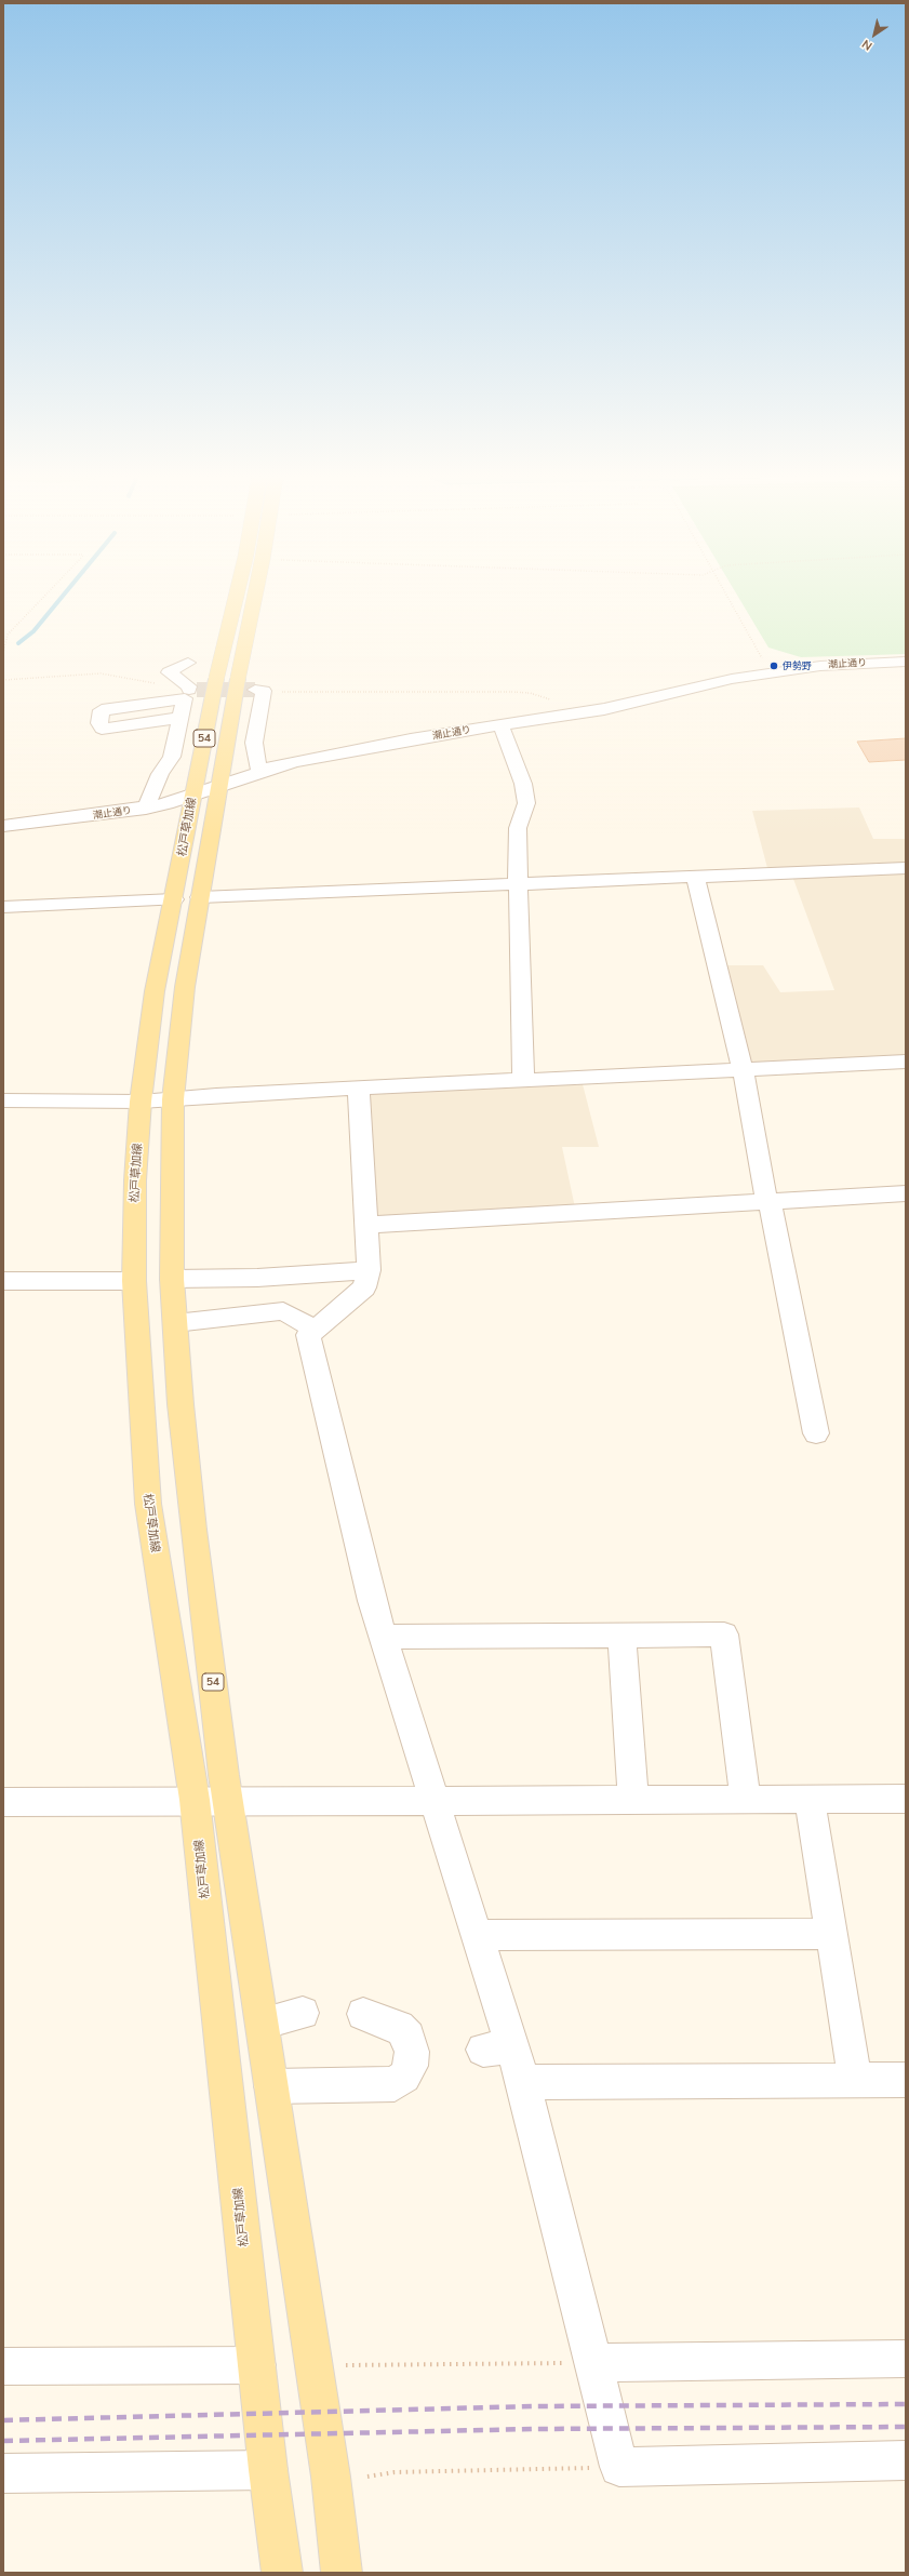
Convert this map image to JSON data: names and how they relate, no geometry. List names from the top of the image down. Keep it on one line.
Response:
{"streets":{"main road":["54","松戸草加線"],"street":["潮止通り"]},"crossings":[["潮止通り","松戸草加線"]],"places":["伊勢野"],"north":"bottom left"}
